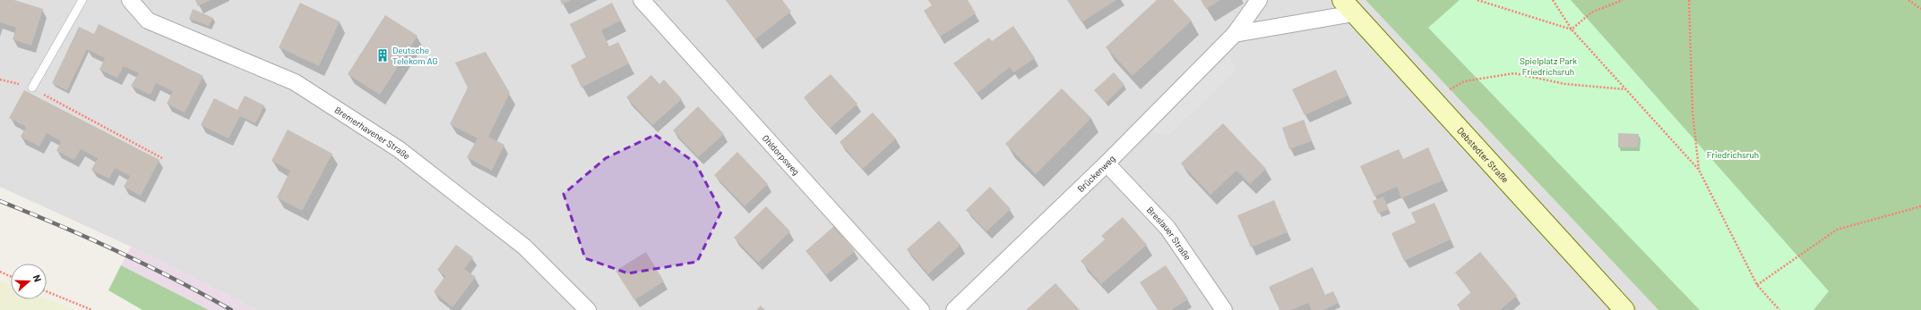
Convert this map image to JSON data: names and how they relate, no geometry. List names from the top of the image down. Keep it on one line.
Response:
{"streets":{"main road":["Debstedter Straße"],"street":["Bremerhavener Straße","Ohldorpsweg","Brückenweg","Breslauer Straße"]},"crossings":[["Brückenweg","Breslauer Straße"]],"parks":["Spielplatz Park Friedrichsruh","Friedrichsruh"],"places":{"building":["Deutsche Telekom AG"]},"north":"right"}
